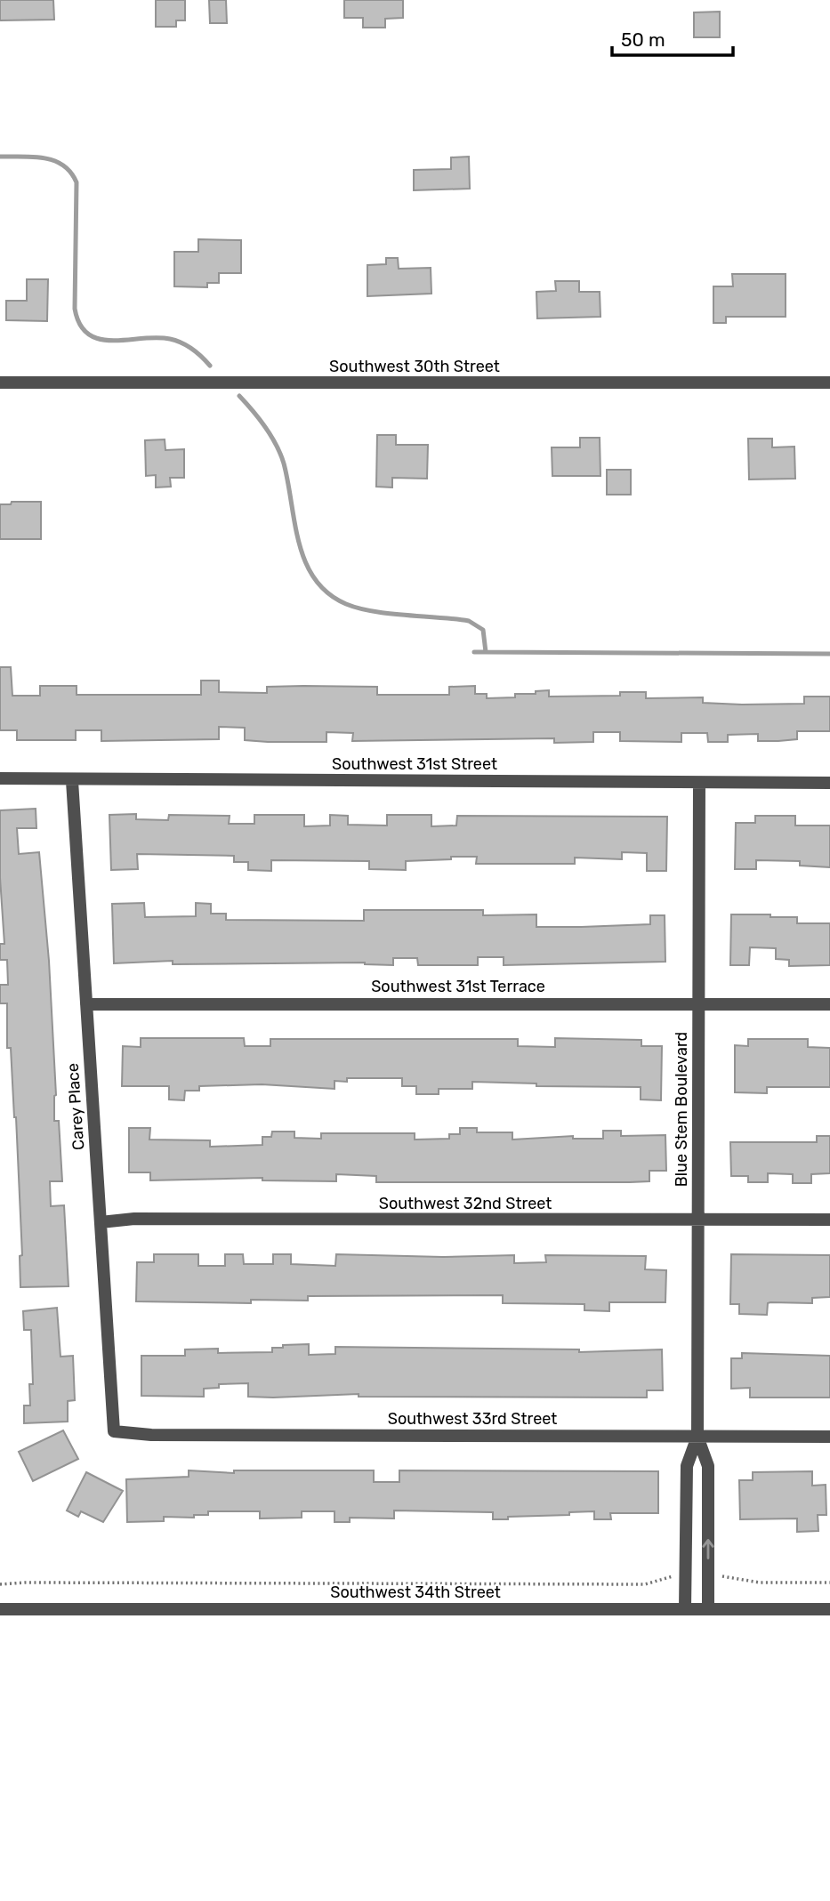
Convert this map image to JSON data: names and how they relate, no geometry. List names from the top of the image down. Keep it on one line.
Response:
{"streets":{"street":["Southwest 30th Street","Southwest 31st Street","Southwest 31st Terrace","Carey Place","Blue Stem Boulevard","Southwest 32nd Street","Southwest 33rd Street","Southwest 34th Street"]},"crossings":[["Southwest 31st Street","Carey Place"],["Southwest 31st Street","Blue Stem Boulevard"],["Southwest 31st Terrace","Carey Place"],["Southwest 31st Terrace","Blue Stem Boulevard"],["Carey Place","Southwest 32nd Street"],["Carey Place","Southwest 33rd Street"],["Blue Stem Boulevard","Southwest 32nd Street"],["Blue Stem Boulevard","Southwest 33rd Street"],["Blue Stem Boulevard","Southwest 34th Street"]],"scale_bar":"50 m"}
